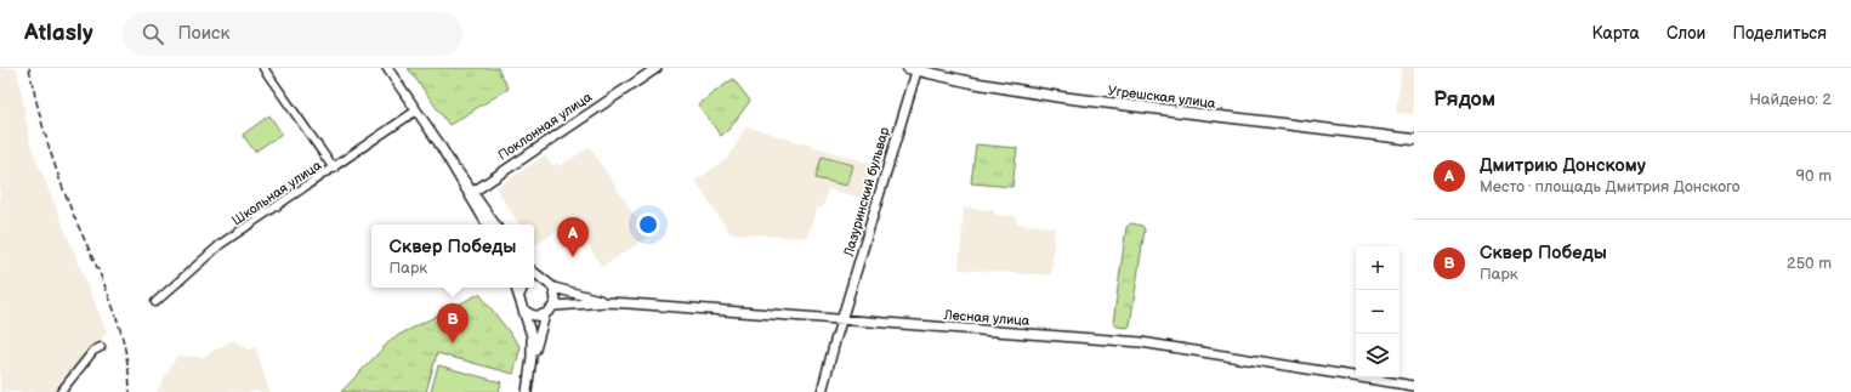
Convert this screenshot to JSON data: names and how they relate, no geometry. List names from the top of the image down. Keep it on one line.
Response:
{"streets":{"main road":["Угрешская улица"],"street":["Поклонная улица","Лазуринский бульвар","Школьная улица","Лесная улица"]},"crossings":[["Угрешская улица","Лазуринский бульвар"],["Лазуринский бульвар","Лесная улица"]],"page":{"header":"Atlasly","search":"Поиск","nav":["Карта","Слои","Поделиться"],"heading":["Рядом","Найдено: 2"],"list":[{"mark":"A","name":"Дмитрию Донскому","note":"Место · площадь Дмитрия Донского","value":"90 m"},{"mark":"B","name":"Сквер Победы","note":"Парк","value":"250 m"}],"pins":["A","B"],"popup":["Сквер Победы","Парк"],"map_buttons":["+","−"]}}
